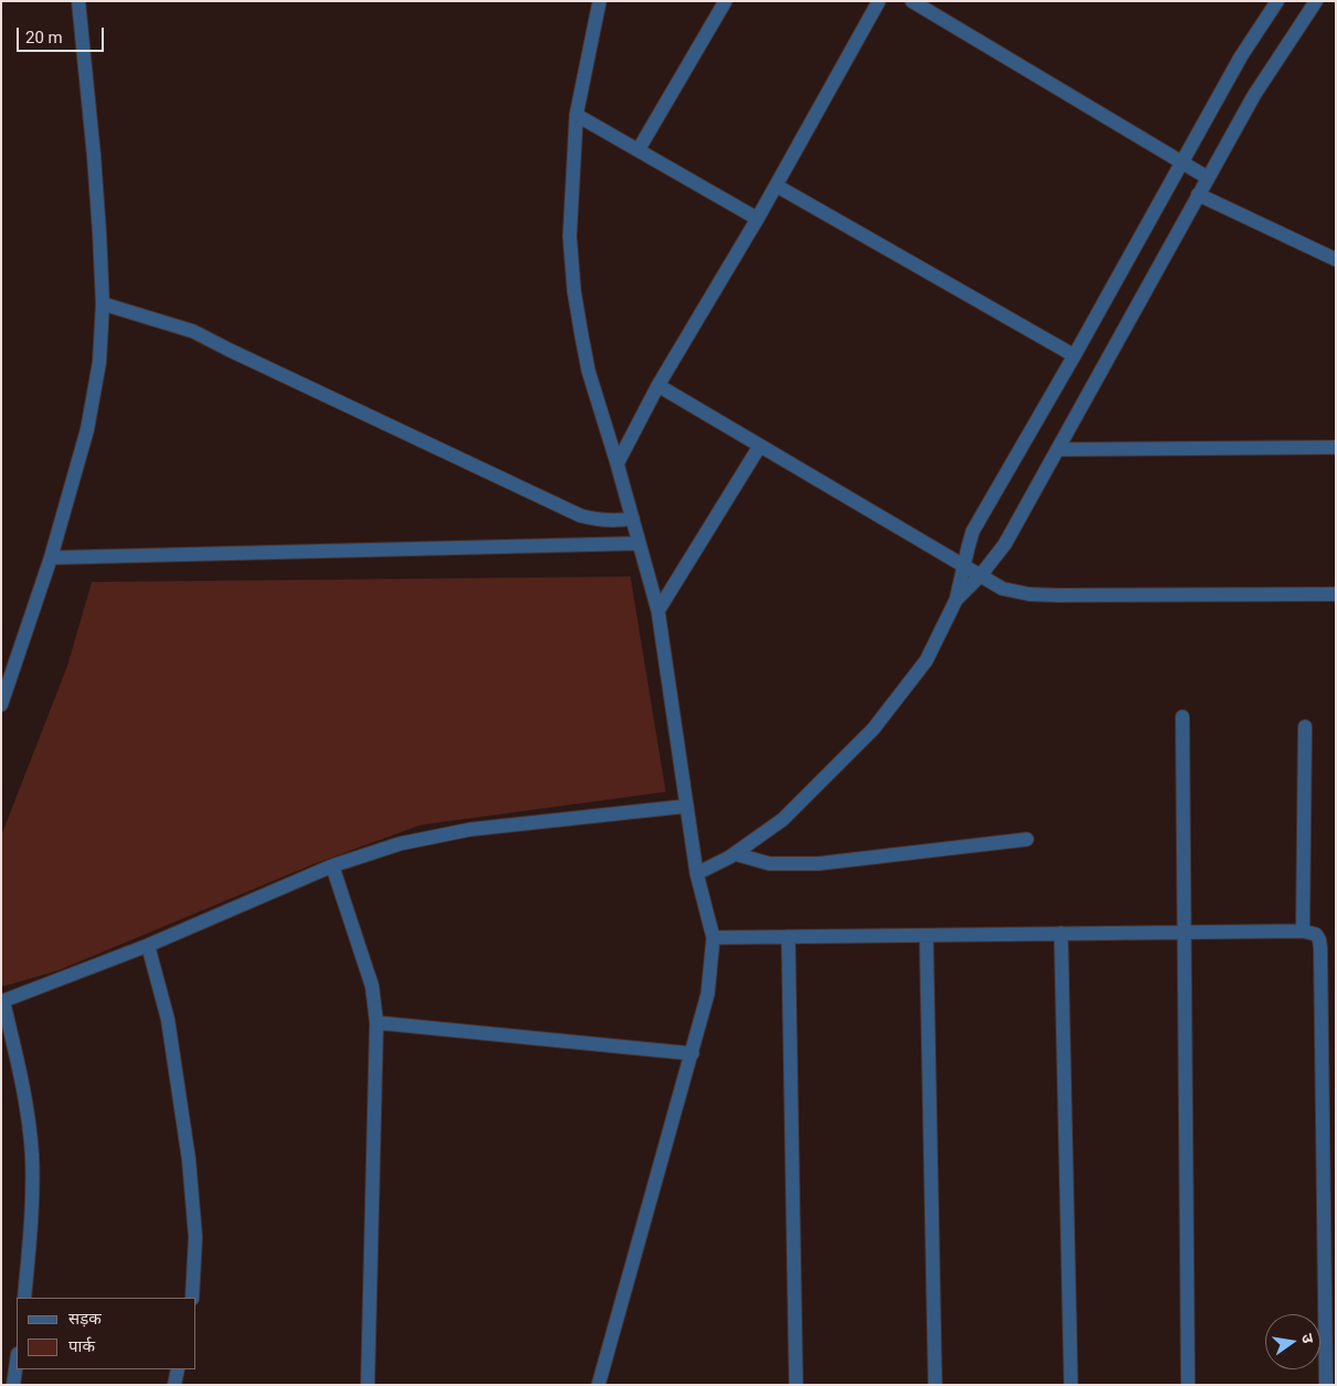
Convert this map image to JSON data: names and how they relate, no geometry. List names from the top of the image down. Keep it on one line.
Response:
{"legend":["सड़क","पार्क"],"scale_bar":"20 m","north":"right"}
